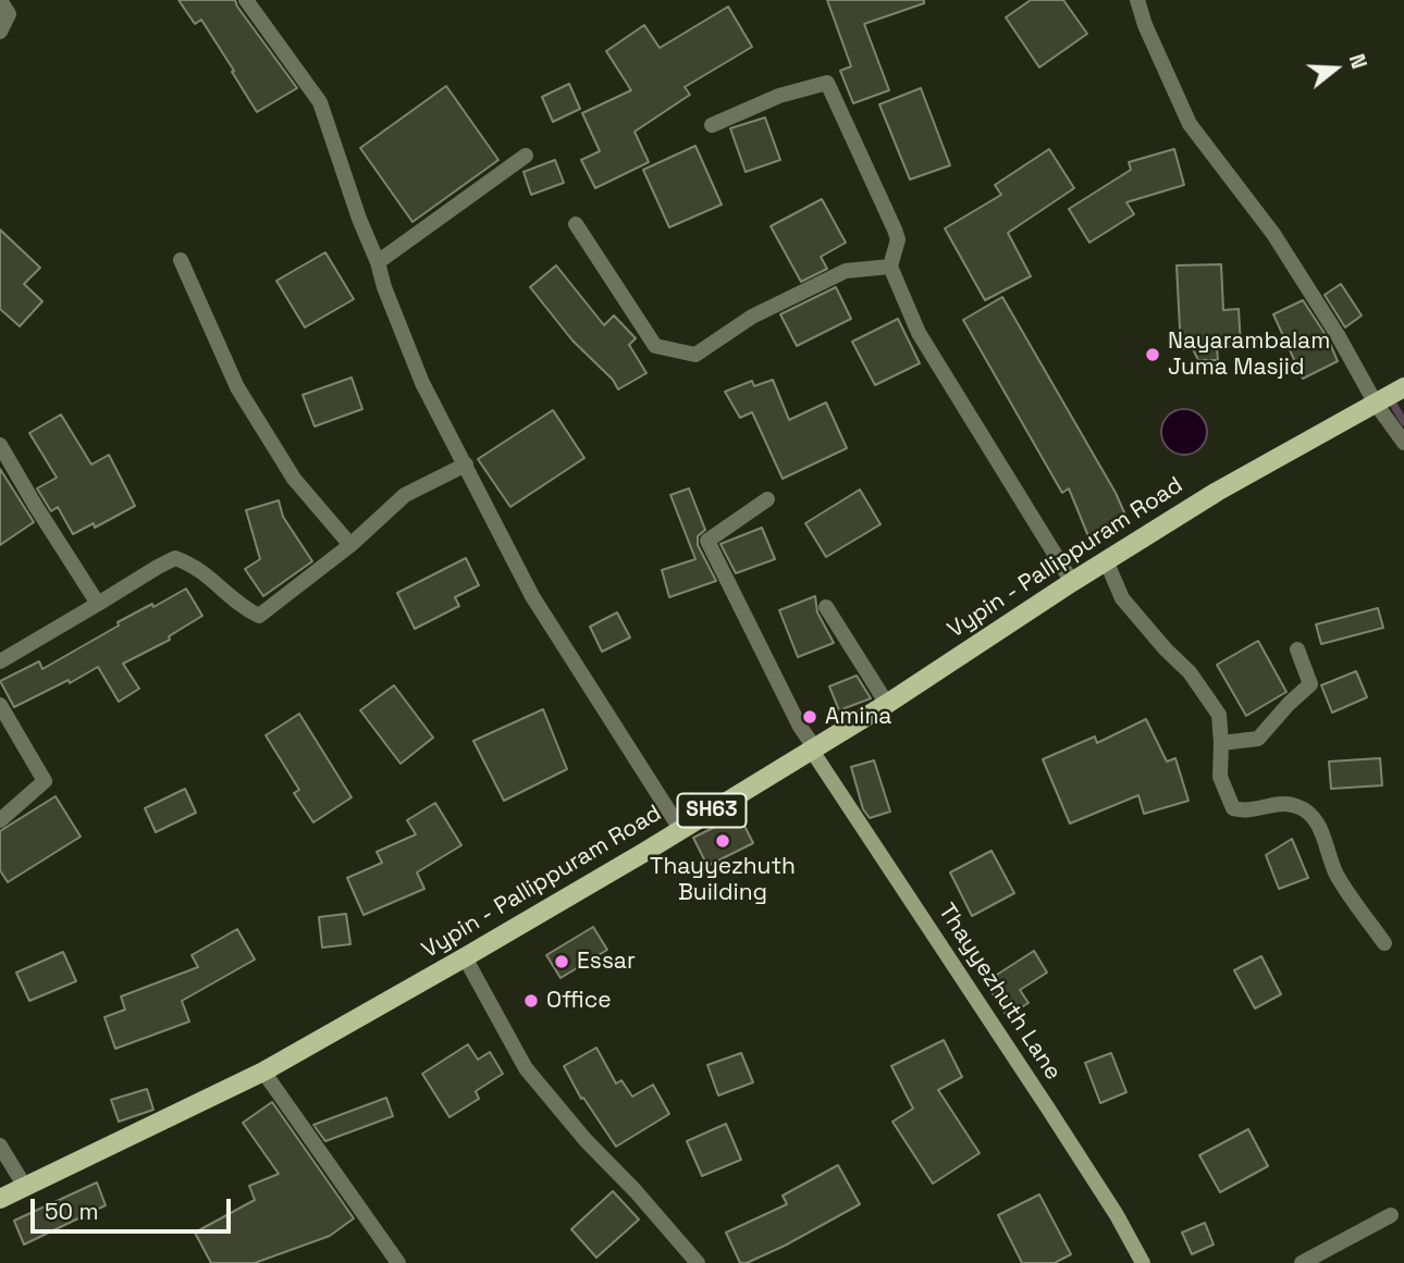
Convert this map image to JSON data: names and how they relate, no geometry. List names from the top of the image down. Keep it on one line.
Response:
{"streets":{"main road":["Vypin - Pallippuram Road","SH63"],"street":["Thayyezhuth Lane"]},"crossings":[["Vypin - Pallippuram Road","Thayyezhuth Lane"]],"places":["Nayarambalam Juma Masjid","Amina","Thayyezhuth Building","Essar","Office"],"scale_bar":"50 m","north":"right"}
